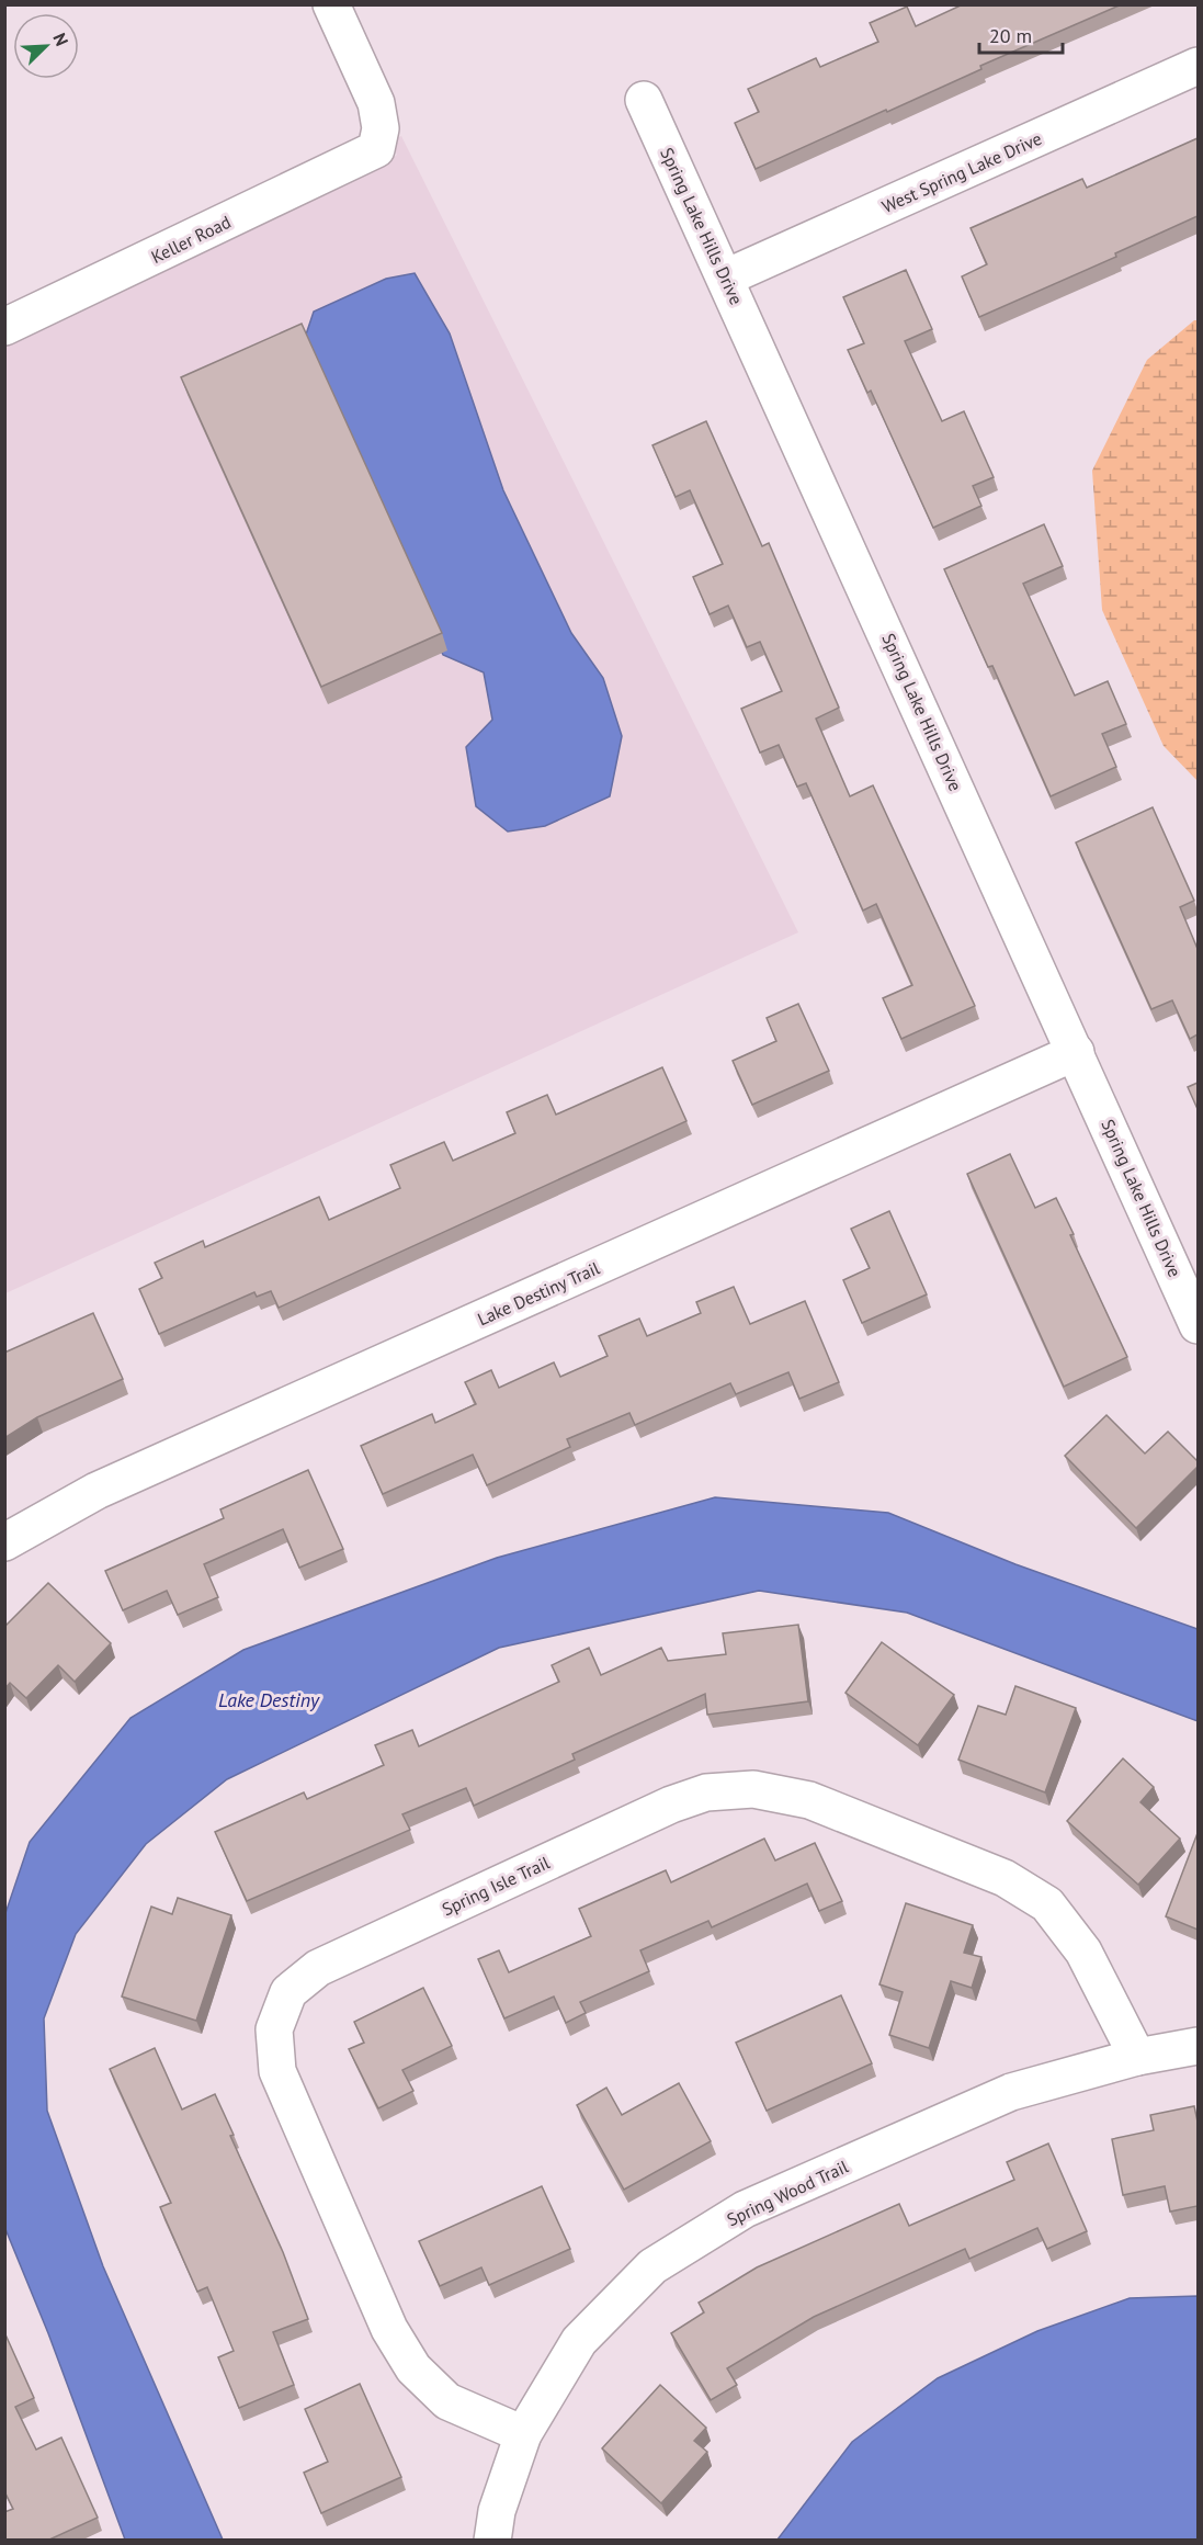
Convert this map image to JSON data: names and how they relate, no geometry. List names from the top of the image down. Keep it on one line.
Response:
{"streets":{"street":["West Spring Lake Drive","Spring Lake Hills Drive","Keller Road","Lake Destiny Trail","Spring Isle Trail","Spring Wood Trail"]},"crossings":[["West Spring Lake Drive","Spring Lake Hills Drive"],["Spring Lake Hills Drive","Lake Destiny Trail"],["Spring Isle Trail","Spring Wood Trail"]],"water":["Lake Destiny"],"scale_bar":"20 m","north":"top right"}
